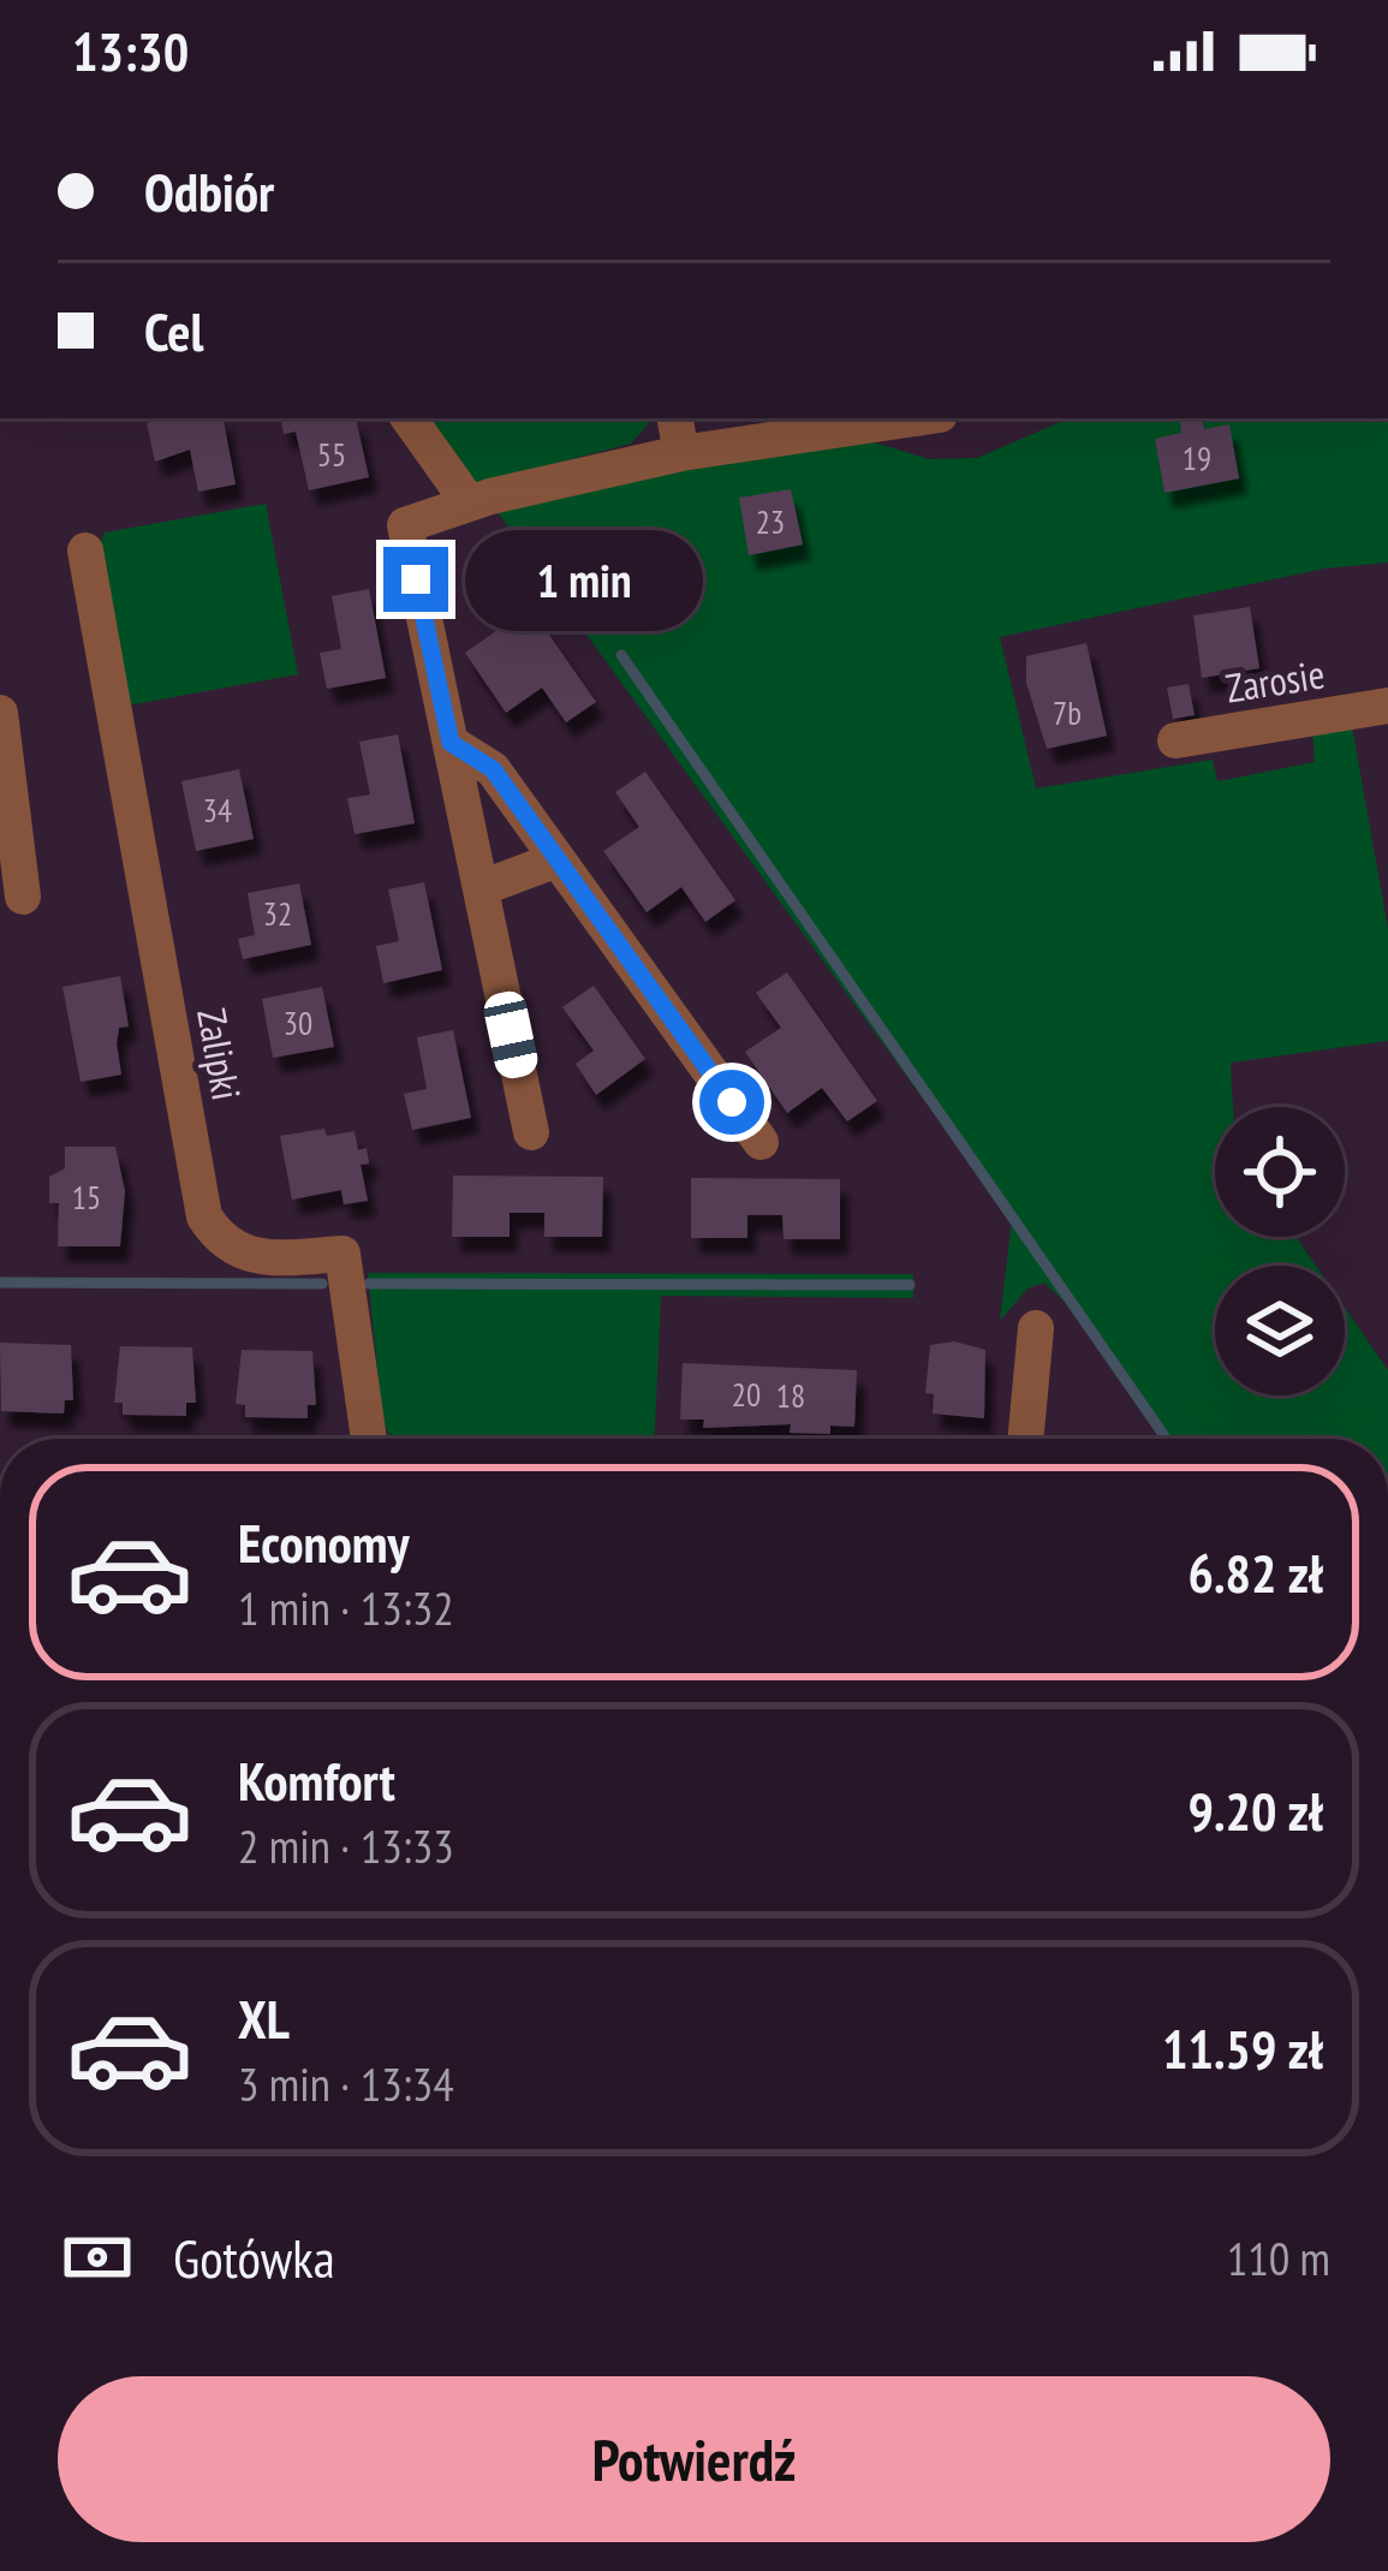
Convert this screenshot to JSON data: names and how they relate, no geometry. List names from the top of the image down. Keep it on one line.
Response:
{"streets":{"street":["Zarosie","Zalipki"]},"house_numbers":["55","19","23","7b","34","32","30","15","20","18"],"page":{"status":"13:30","banner":["Odbiór","Cel"],"bubble":"1 min","list":[{"name":"Economy","note":"1 min · 13:32","value":"6.82 zł"},{"name":"Komfort","note":"2 min · 13:33","value":"9.20 zł"},{"name":"XL","note":"3 min · 13:34","value":"11.59 zł"}],"pay":["Gotówka","110 m"],"buttons":"Potwierdź"}}
